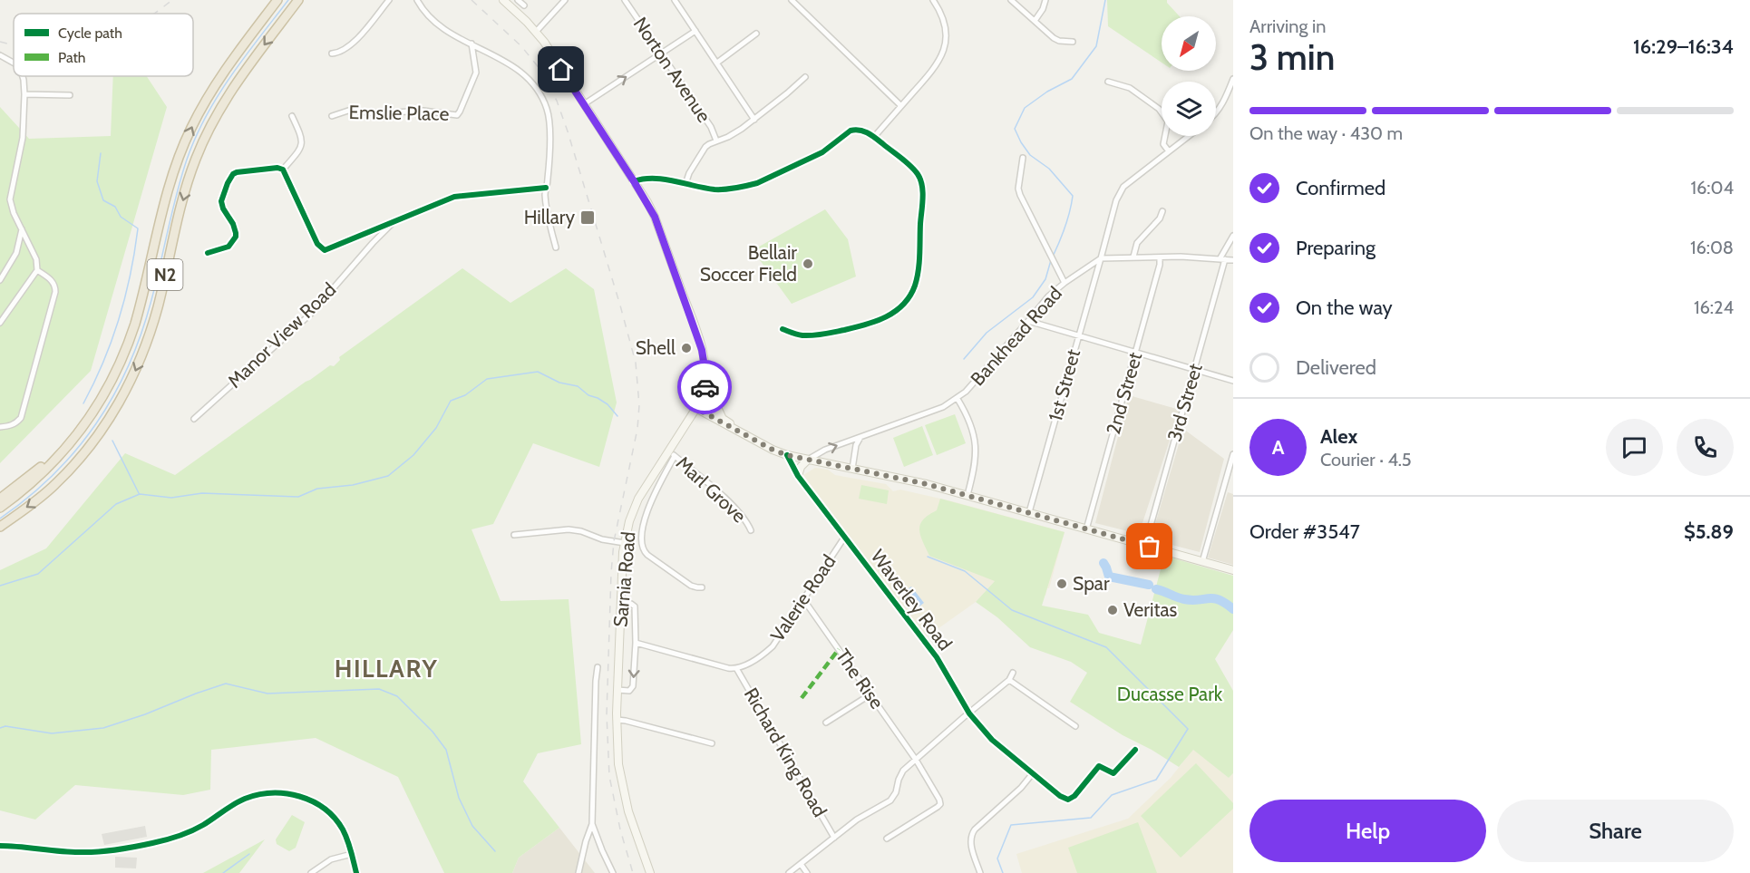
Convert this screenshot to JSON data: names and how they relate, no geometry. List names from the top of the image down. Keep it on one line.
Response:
{"streets":{"highway":["N2"],"main road":["Sarnia Road"],"street":["Norton Avenue","Emslie Place","Manor View Road","Bankhead Road","1st Street","2nd Street","3rd Street","Marl Grove","Valerie Road","Waverley Road","The Rise","Richard King Road"]},"crossings":[["Bankhead Road","1st Street"],["Marl Grove","Sarnia Road"],["Valerie Road","Waverley Road"],["Valerie Road","The Rise"],["Valerie Road","Richard King Road"]],"districts":["HILLARY"],"parks":["Ducasse Park"],"places":{"transit":["Hillary"],"other":["Bellair Soccer Field","Shell","Spar","Veritas"]},"legend":["Cycle path","Path"],"north":"bottom left","page":{"heading":["3 min","Arriving in","16:29–16:34"],"panel":["Alex","Courier · 4.5","Order #3547","$5.89"],"bar":"On the way · 430 m","list":[["Confirmed","16:04"],["Preparing","16:08"],["On the way","16:24"],"Delivered"],"round":"A","buttons":["Help","Share"]}}
